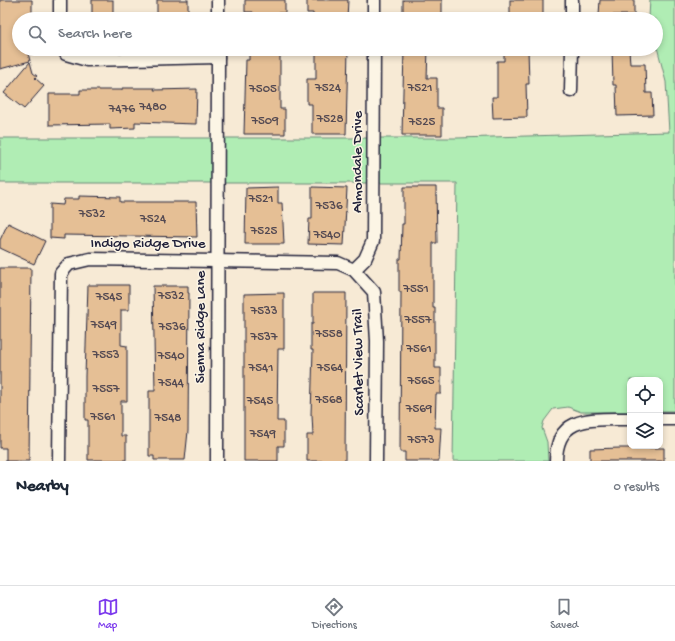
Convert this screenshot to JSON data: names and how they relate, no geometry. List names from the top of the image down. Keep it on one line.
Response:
{"streets":{"street":["Almondale Drive","Indigo Ridge Drive","Sienna Ridge Lane","Scarlet View Trail"]},"crossings":[["Almondale Drive","Indigo Ridge Drive"],["Almondale Drive","Scarlet View Trail"],["Indigo Ridge Drive","Sienna Ridge Lane"],["Indigo Ridge Drive","Scarlet View Trail"]],"house_numbers":["7524","7521","7505","7480","7476","7528","7509","7525","7521","7536","7532","7524","7525","7540","7551","7532","7545","7533","7557","7549","7536","7558","7537","7561","7553","7540","7541","7564","7565","7544","7557","7568","7545","7569","7561","7548","7549","7573"],"page":{"search":"Search here","heading":["Nearby","0 results"],"nav":["Map","Directions","Saved"]}}
